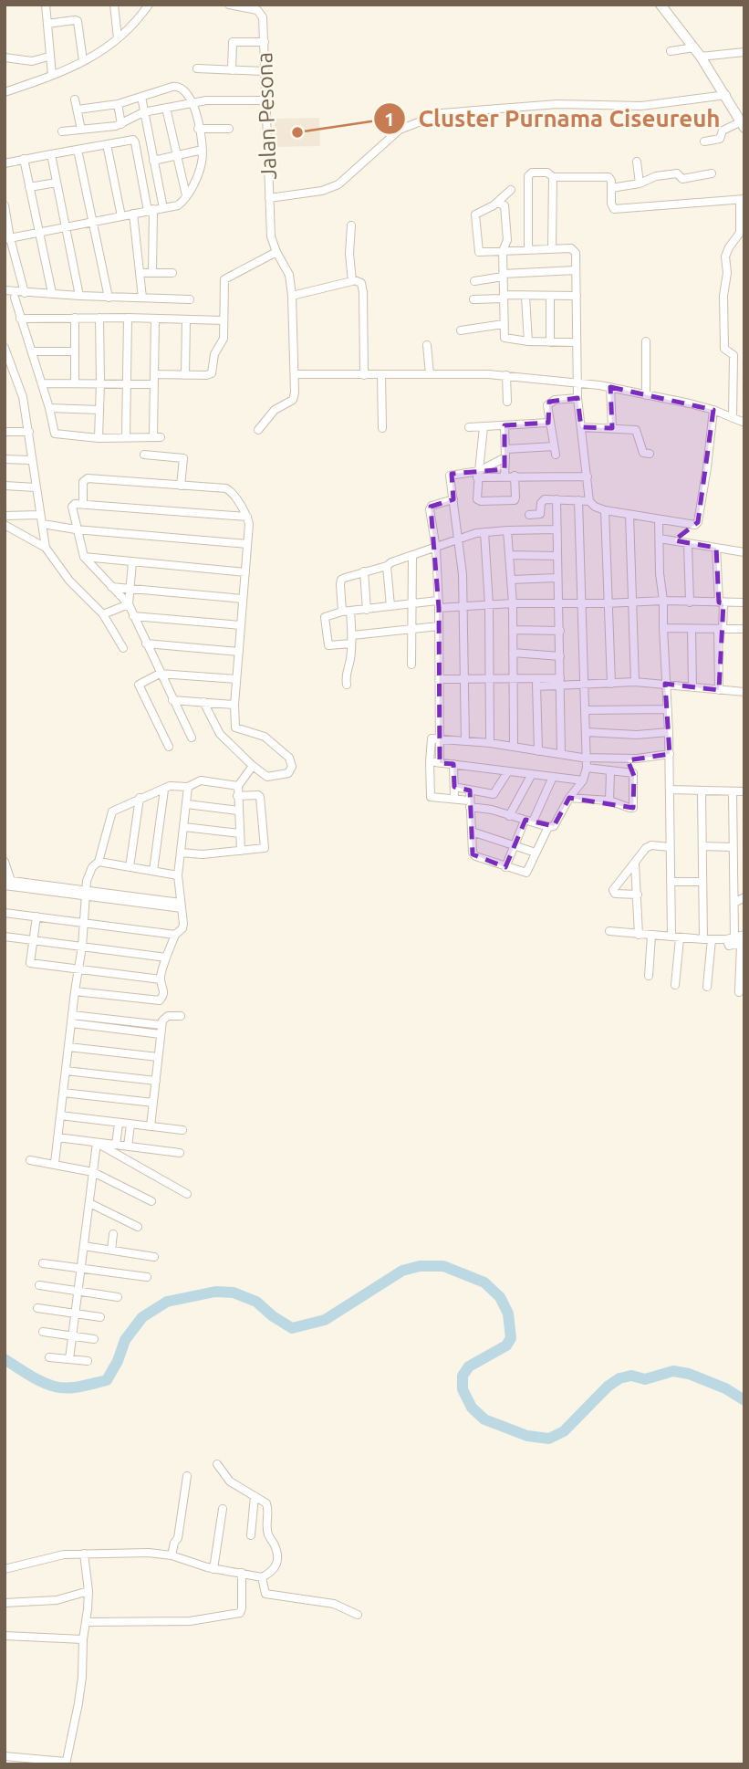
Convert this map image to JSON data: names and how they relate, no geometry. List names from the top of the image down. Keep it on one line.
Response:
{"streets":{"street":["Jalan Pesona"]},"places":["Cluster Purnama Ciseureuh"]}
